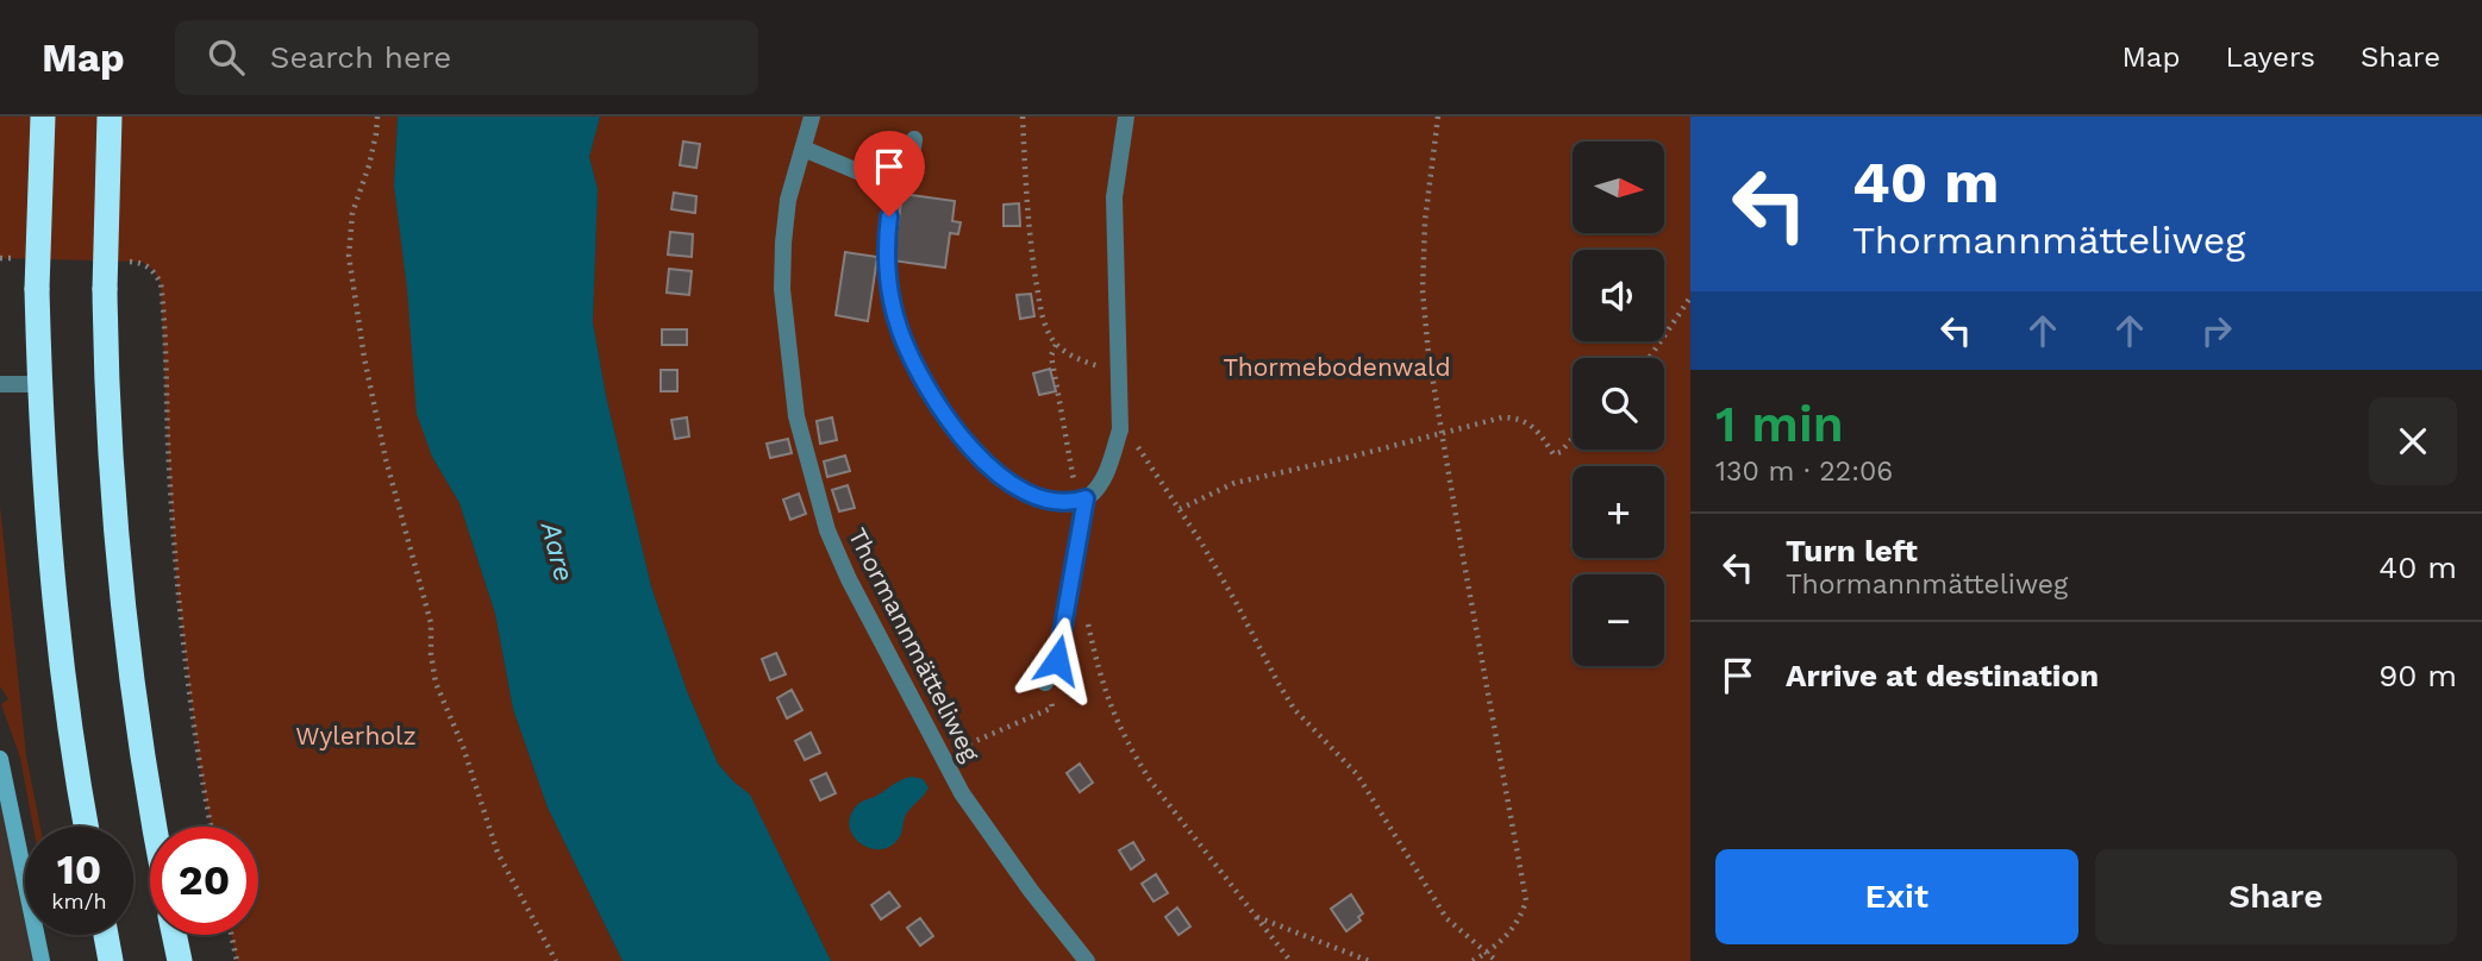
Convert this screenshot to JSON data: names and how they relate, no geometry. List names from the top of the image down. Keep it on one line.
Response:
{"streets":{"street":["Thormannmätteliweg"]},"water":["Aare"],"parks":["Thormebodenwald","Wylerholz"],"north":"right","page":{"header":"Map","search":"Search here","nav":["Map","Layers","Share"],"turn":["40 m","Thormannmätteliweg"],"map_buttons":["+","−"],"heading":["1 min","130 m · 22:06"],"list":[{"name":"Turn left","note":"Thormannmätteliweg","value":"40 m"},{"name":"Arrive at destination","value":"90 m"}],"speed":"10 km/h","limit":"20","buttons":["Exit","Share"]}}
